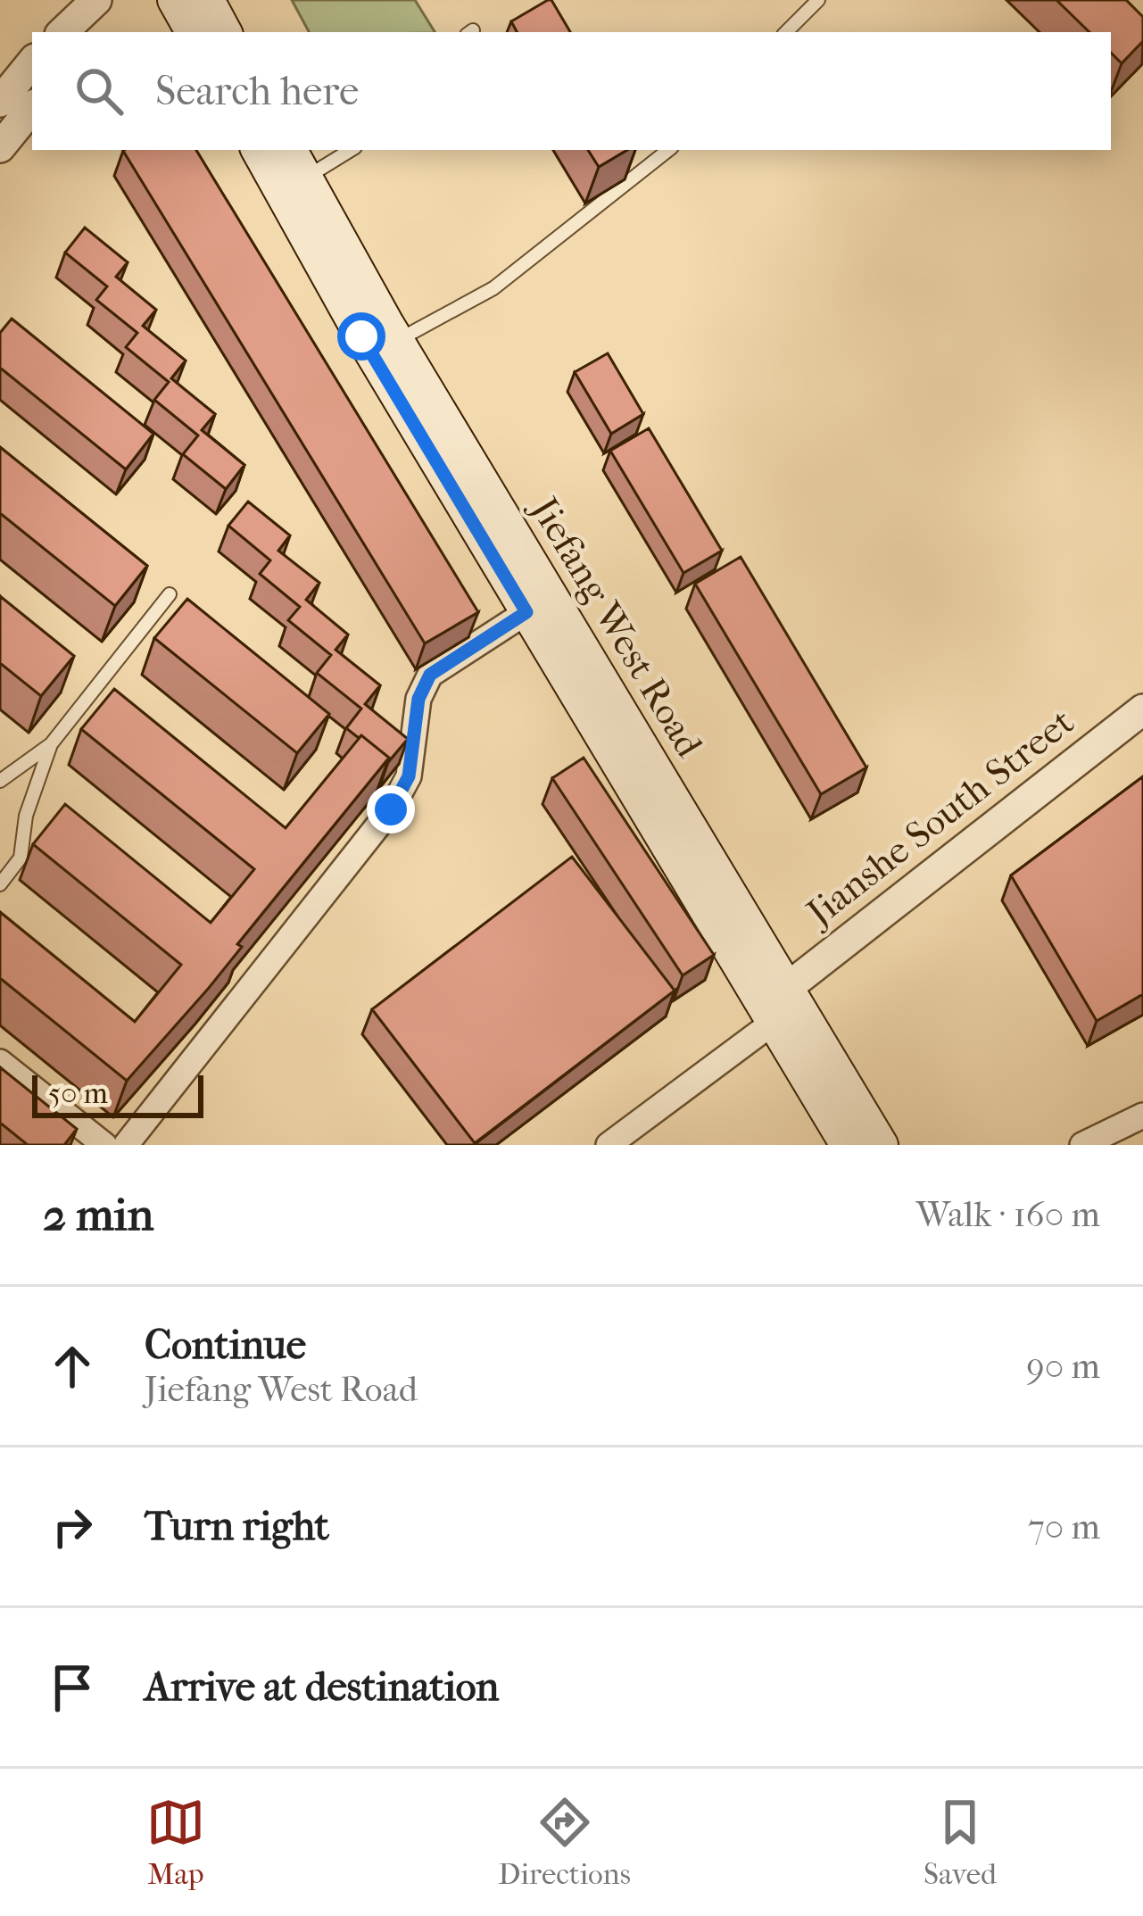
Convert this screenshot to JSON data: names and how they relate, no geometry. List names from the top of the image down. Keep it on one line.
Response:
{"streets":{"main road":["Jiefang West Road"],"street":["Jianshe South Street"]},"crossings":[["Jiefang West Road","Jianshe South Street"]],"scale_bar":"50 m","page":{"search":"Search here","scale":"50 m","heading":["2 min","Walk · 160 m"],"list":[["Continue","Jiefang West Road","90 m"],["Turn right","70 m"],"Arrive at destination"],"nav":["Map","Directions","Saved"]}}
